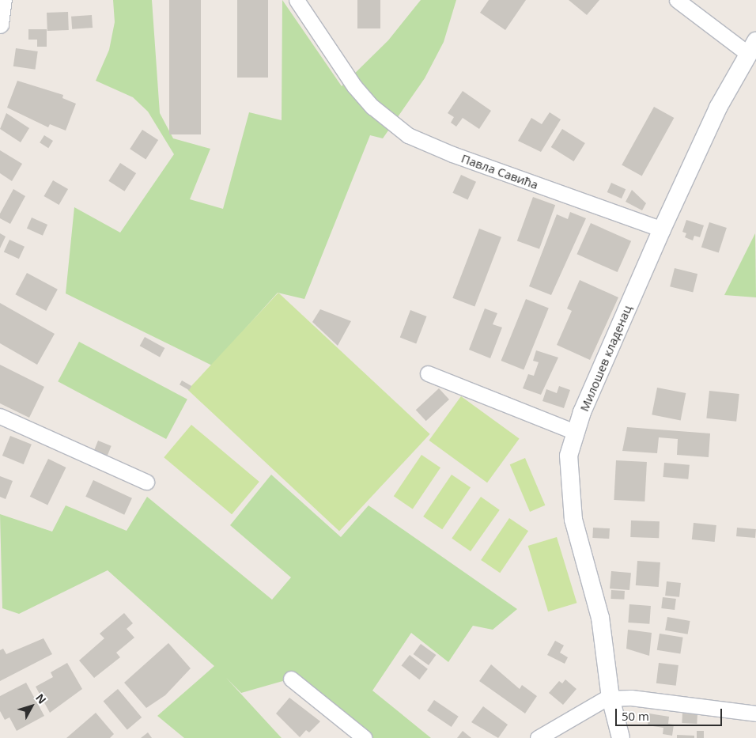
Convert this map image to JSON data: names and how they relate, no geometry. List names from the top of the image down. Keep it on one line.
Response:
{"streets":{"street":["Павла Савића","Милошев кладенац"]},"crossings":[["Павла Савића","Милошев кладенац"]],"scale_bar":"50 m","north":"top right"}
